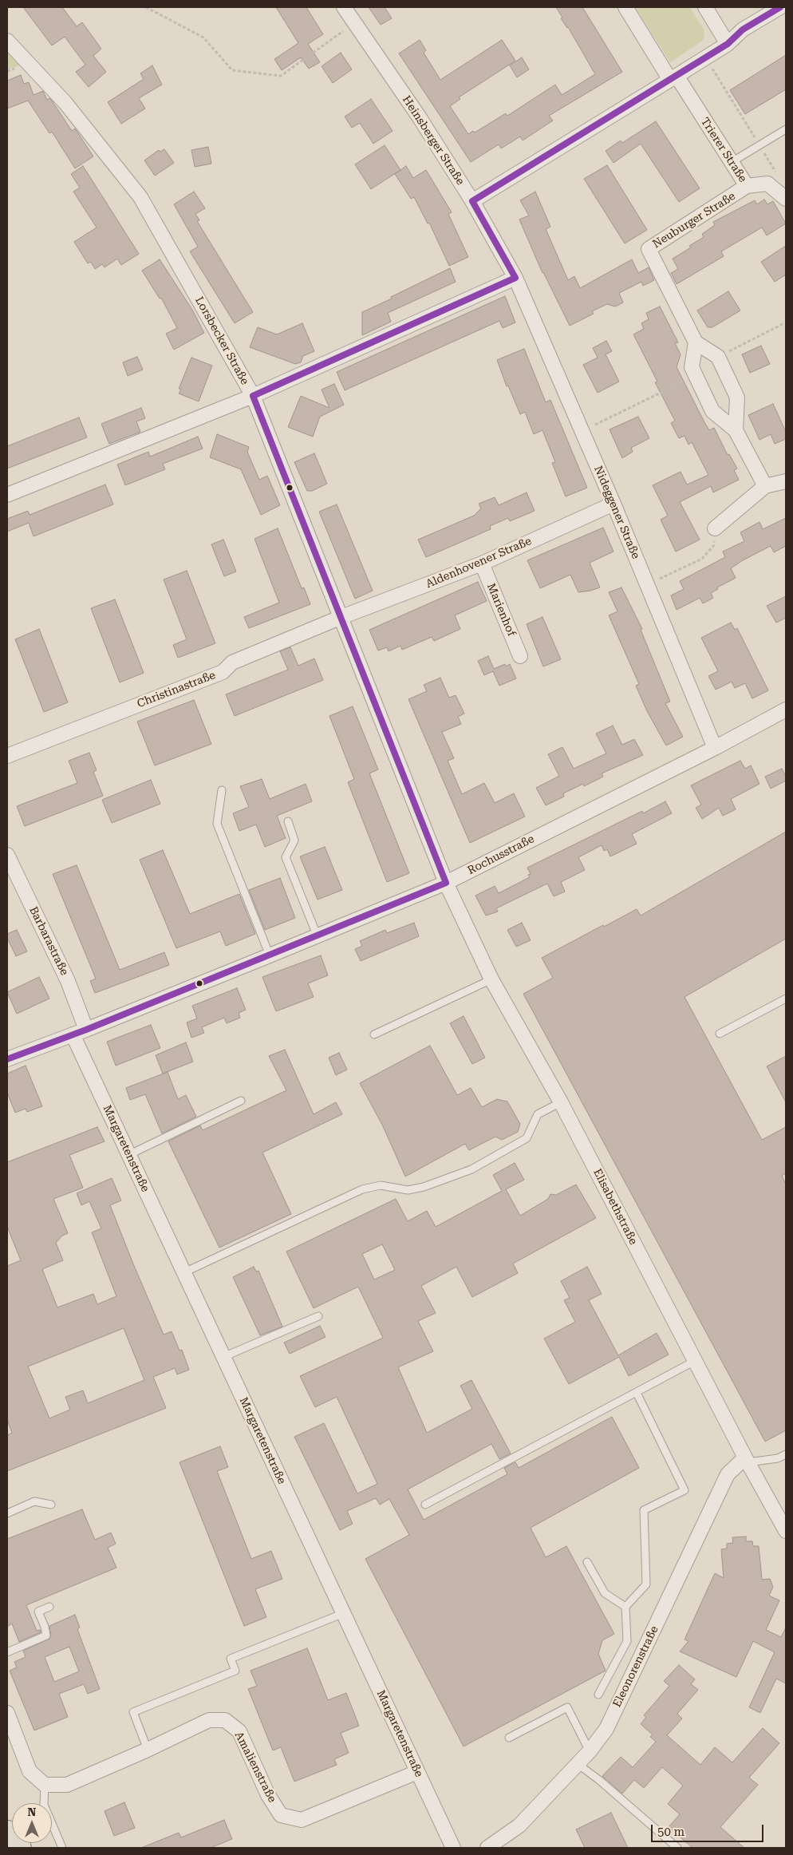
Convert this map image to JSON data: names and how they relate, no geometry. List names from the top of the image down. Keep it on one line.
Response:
{"streets":{"street":["Heinsberger Straße","Trierer Straße","Neuburger Straße","Lorsbecker Straße","Nideggener Straße","Aldenhovener Straße","Marienhof","Christinastraße","Rochusstraße","Barbarastraße","Margaretenstraße","Elisabethstraße","Eleonorenstraße","Amalienstraße"]},"crossings":[["Heinsberger Straße","Nideggener Straße"],["Trierer Straße","Neuburger Straße"],["Lorsbecker Straße","Aldenhovener Straße"],["Lorsbecker Straße","Christinastraße"],["Lorsbecker Straße","Rochusstraße"],["Lorsbecker Straße","Elisabethstraße"],["Nideggener Straße","Aldenhovener Straße"],["Nideggener Straße","Rochusstraße"],["Aldenhovener Straße","Marienhof"],["Aldenhovener Straße","Christinastraße"],["Rochusstraße","Barbarastraße"],["Rochusstraße","Margaretenstraße"],["Rochusstraße","Elisabethstraße"],["Margaretenstraße","Amalienstraße"],["Elisabethstraße","Eleonorenstraße"]],"scale_bar":"50 m","north":"top"}
